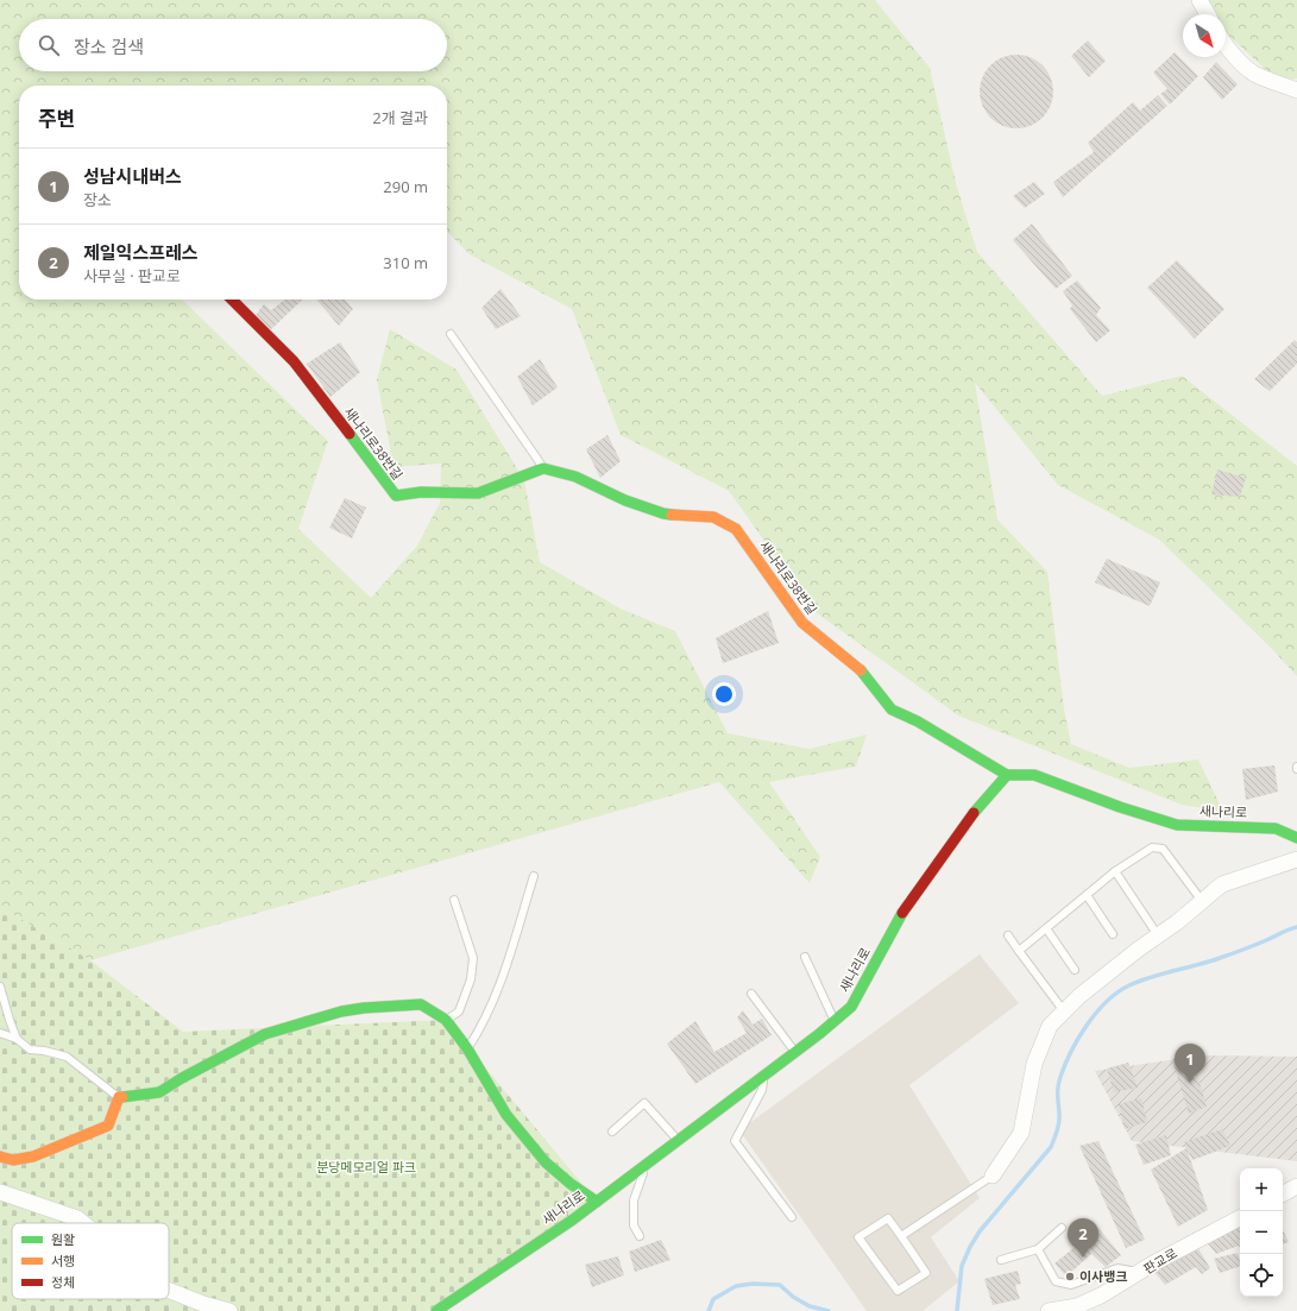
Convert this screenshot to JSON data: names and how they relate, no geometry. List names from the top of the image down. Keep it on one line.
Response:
{"streets":{"street":["새나리로38번길","새나리로","판교로"]},"crossings":[["새나리로38번길","새나리로"]],"parks":["분당메모리얼 파크"],"places":["이사뱅크"],"legend":["원활","서행","정체"],"north":"bottom right","page":{"search":"장소 검색","heading":["주변","2개 결과"],"list":[{"mark":"1","name":"성남시내버스","note":"장소","value":"290 m"},{"mark":"2","name":"제일익스프레스","note":"사무실 · 판교로","value":"310 m"}],"pins":["1","2"],"map_buttons":["+","−"]}}
